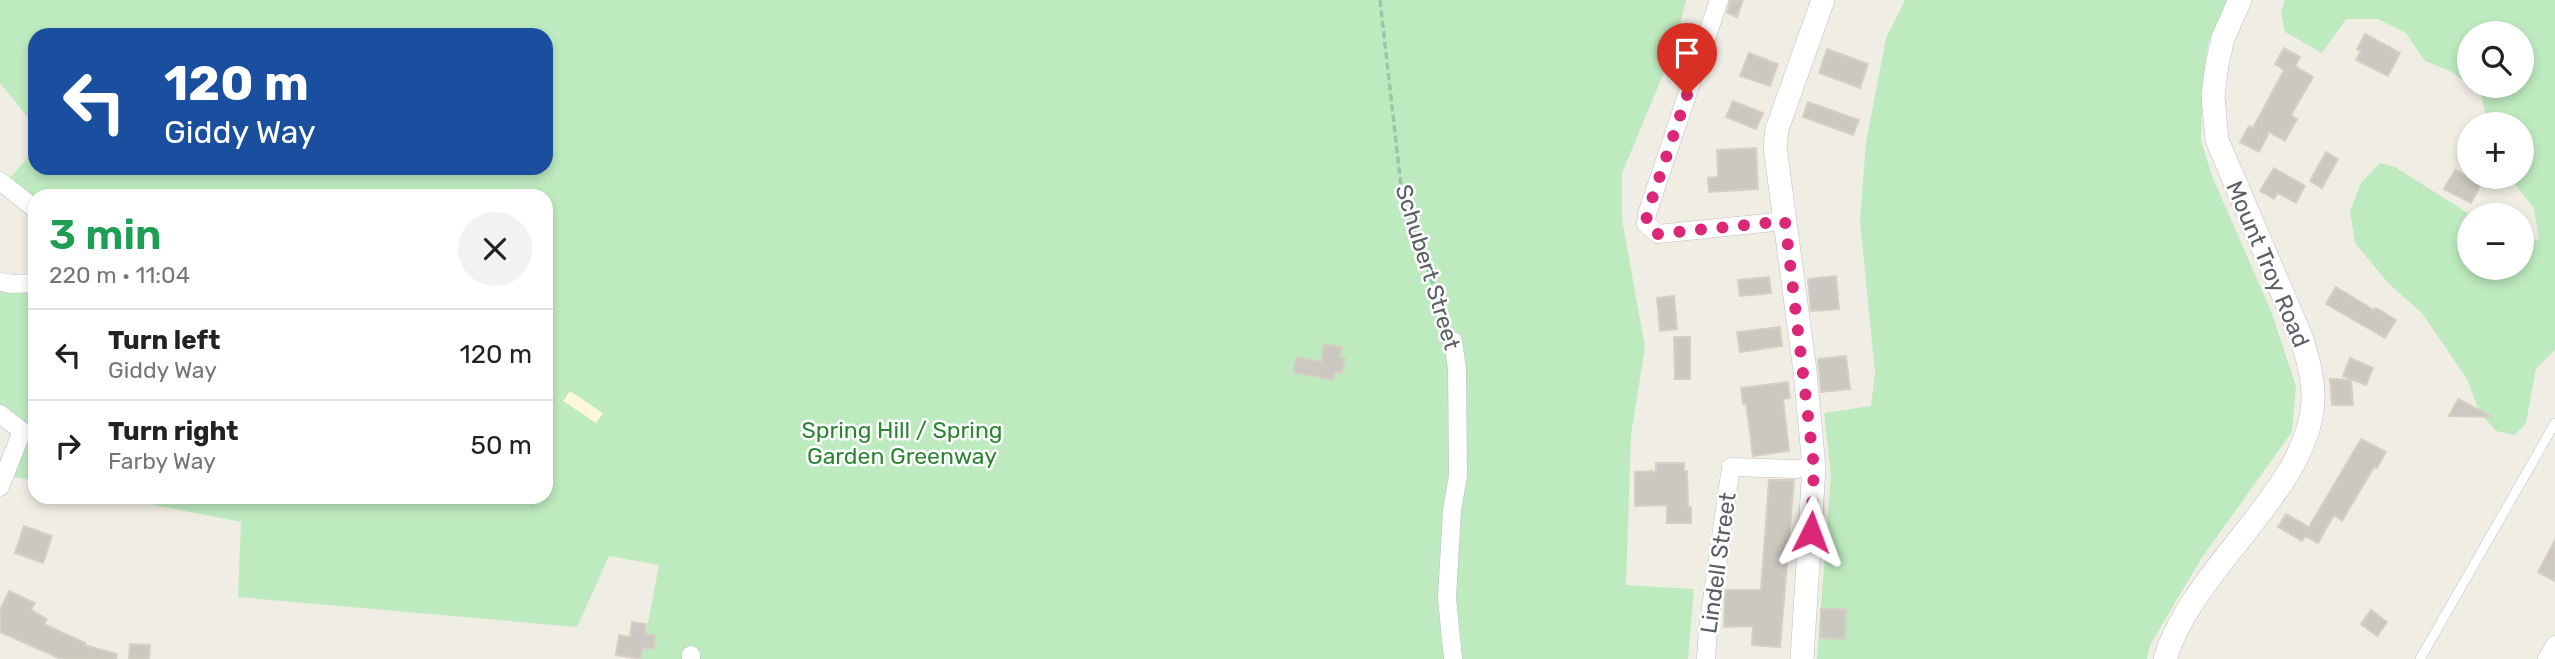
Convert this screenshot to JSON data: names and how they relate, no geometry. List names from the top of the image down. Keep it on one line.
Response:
{"streets":{"street":["Mount Troy Road","Schubert Street","Lindell Street"]},"parks":["Spring Hill / Spring Garden Greenway"],"page":{"map_buttons":["+","−"],"turn":["120 m","Giddy Way"],"heading":["3 min","220 m · 11:04"],"list":[{"name":"Turn left","note":"Giddy Way","value":"120 m"},{"name":"Turn right","note":"Farby Way","value":"50 m"}]}}
